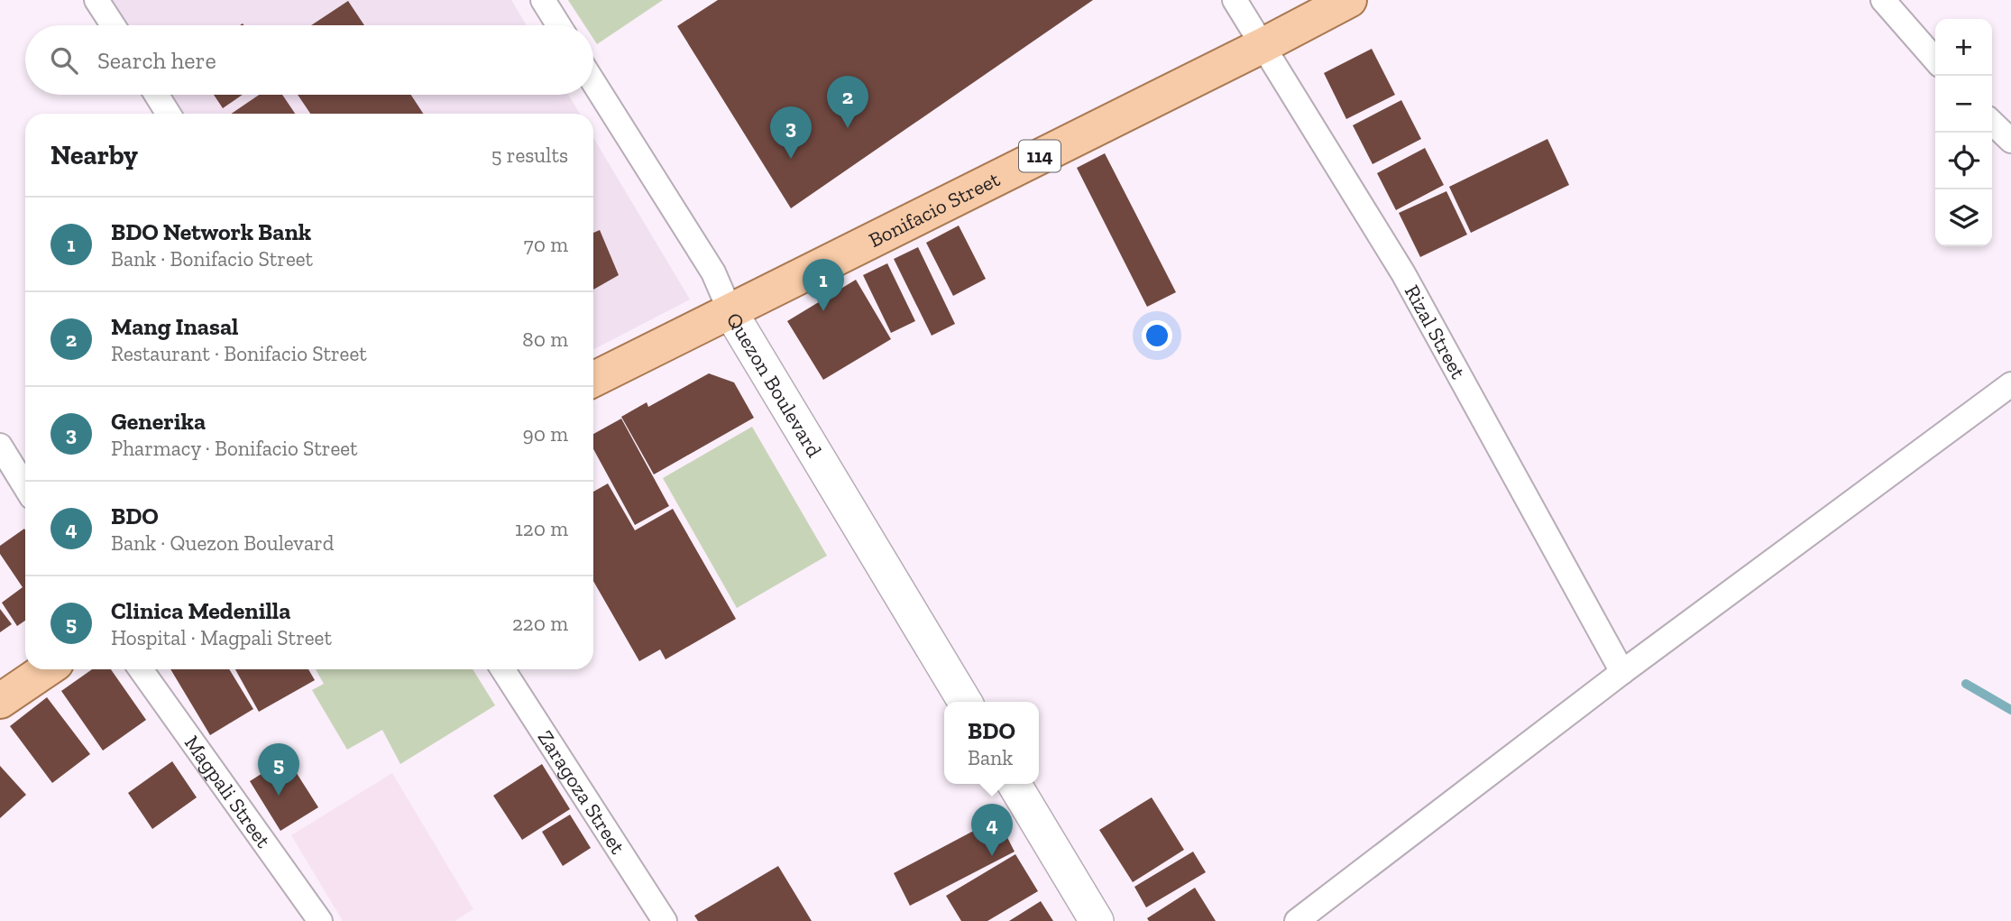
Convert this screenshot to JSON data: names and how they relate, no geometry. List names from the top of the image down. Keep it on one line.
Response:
{"streets":{"main road":["114","Bonifacio Street","Quezon Boulevard"],"street":["Rizal Street","Magpali Street","Zaragoza Street"]},"crossings":[["Bonifacio Street","Rizal Street"],["Bonifacio Street","Quezon Boulevard"]],"page":{"map_buttons":["+","−"],"search":"Search here","pins":["2","3","1","5","4"],"heading":["Nearby","5 results"],"list":[{"mark":"1","name":"BDO Network Bank","note":"Bank · Bonifacio Street","value":"70 m"},{"mark":"2","name":"Mang Inasal","note":"Restaurant · Bonifacio Street","value":"80 m"},{"mark":"3","name":"Generika","note":"Pharmacy · Bonifacio Street","value":"90 m"},{"mark":"4","name":"BDO","note":"Bank · Quezon Boulevard","value":"120 m"},{"mark":"5","name":"Clinica Medenilla","note":"Hospital · Magpali Street","value":"220 m"}],"popup":["BDO","Bank"]}}
